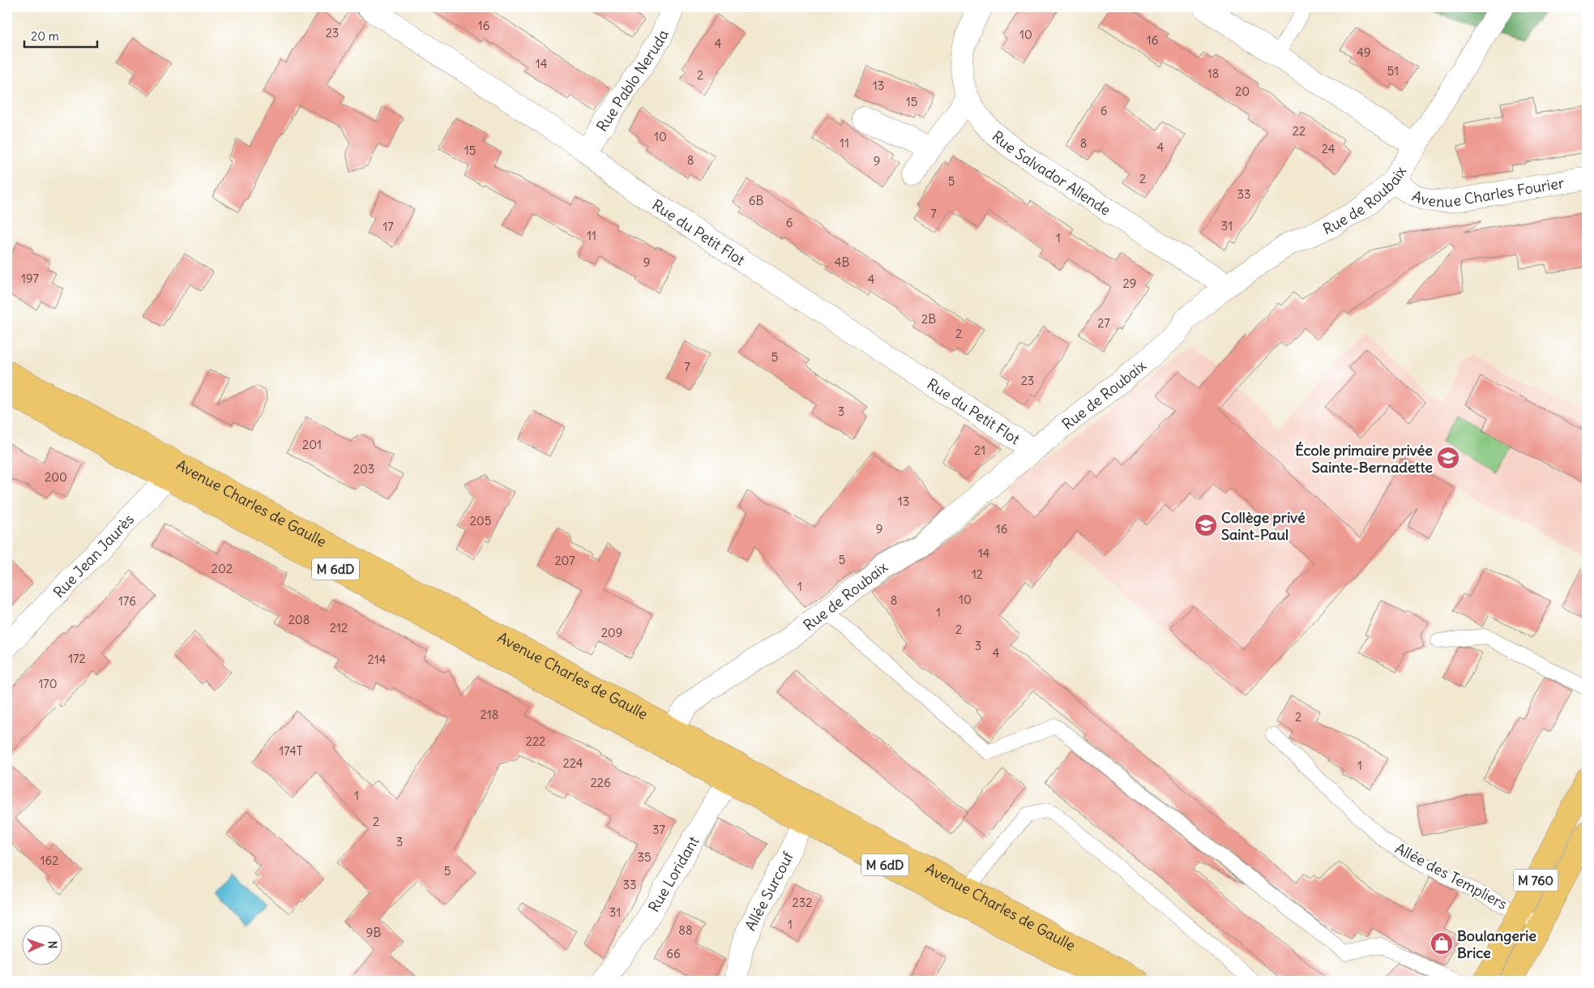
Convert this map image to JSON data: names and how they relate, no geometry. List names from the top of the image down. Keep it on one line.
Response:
{"streets":{"main road":["Avenue Charles de Gaulle","M 6dD","M 760"],"street":["Rue Pablo Neruda","Rue Salvador Allende","Avenue Charles Fourier","Rue de Roubaix","Rue du Petit Flot","Rue Jean Jaurès","Rue Loridant","Allée Surcouf"],"lane":["Allée des Templiers"]},"crossings":[["Rue Pablo Neruda","Rue du Petit Flot"],["Rue Salvador Allende","Rue de Roubaix"],["Avenue Charles Fourier","Rue de Roubaix"],["Rue de Roubaix","Rue du Petit Flot"],["Rue de Roubaix","Avenue Charles de Gaulle"],["Avenue Charles de Gaulle","Rue Jean Jaurès"],["Avenue Charles de Gaulle","Rue Loridant"],["Avenue Charles de Gaulle","Allée Surcouf"],["Allée des Templiers","M 760"]],"places":{"school or university":["École primaire privée Sainte-Bernadette","Collège privé Saint-Paul"],"shop":["Boulangerie Brice"]},"house_numbers":["16","23","10","16","4","49","14","51","18","2","13","20","15","6","22","10","11","8","4","24","15","8","9","2","5","33","6B","7","6","31","17","11","1","9","4B","197","4","29","2B","27","2","5","7","23","3","201","21","203","200","13","205","9","16","14","5","207","202","12","1","10","8","176","1","208","212","2","209","3","4","172","214","170","218","2","222","174T","224","1","226","1","2","37","3","35","162","5","33","232","31","1","88","9B","66"],"scale_bar":"20 m","north":"right"}
